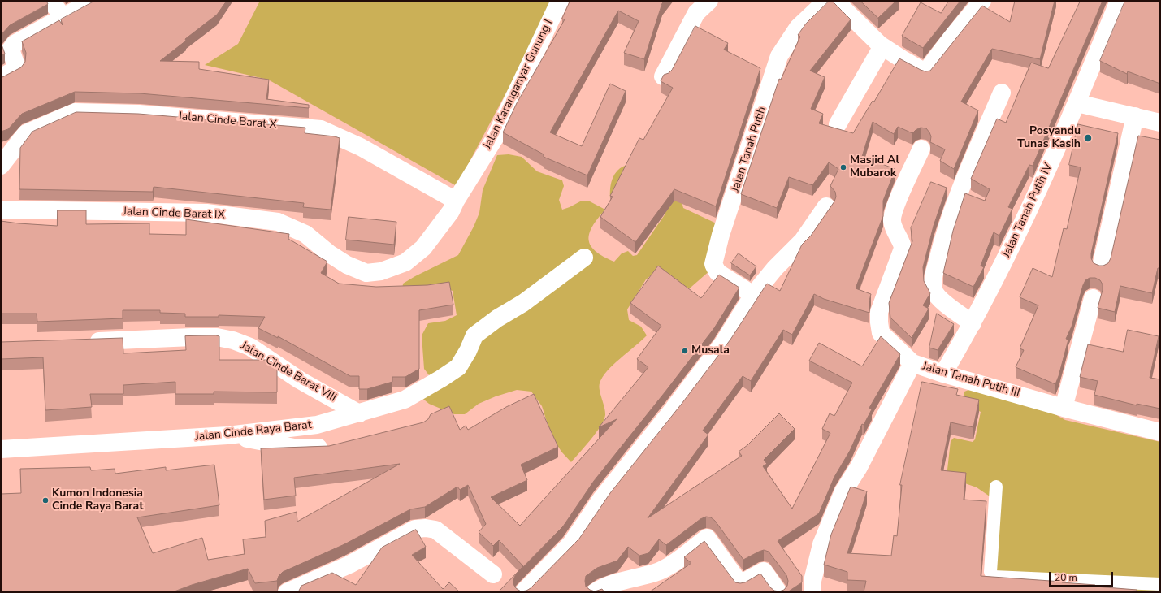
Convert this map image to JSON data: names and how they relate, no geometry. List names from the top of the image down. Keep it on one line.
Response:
{"streets":{"street":["Jalan Karanganyar Gunung I","Jalan Cinde Barat X","Jalan Tanah Putih","Jalan Tanah Putih IV","Jalan Cinde Barat IX","Jalan Cinde Barat VIII","Jalan Tanah Putih III","Jalan Cinde Raya Barat"]},"crossings":[["Jalan Karanganyar Gunung I","Jalan Cinde Barat X"],["Jalan Karanganyar Gunung I","Jalan Cinde Barat IX"],["Jalan Cinde Barat X","Jalan Cinde Barat IX"],["Jalan Tanah Putih IV","Jalan Tanah Putih III"],["Jalan Cinde Barat VIII","Jalan Cinde Raya Barat"]],"places":["Posyandu Tunas Kasih","Masjid Al Mubarok","Musala","Kumon Indonesia Cinde Raya Barat"],"scale_bar":"20 m"}
